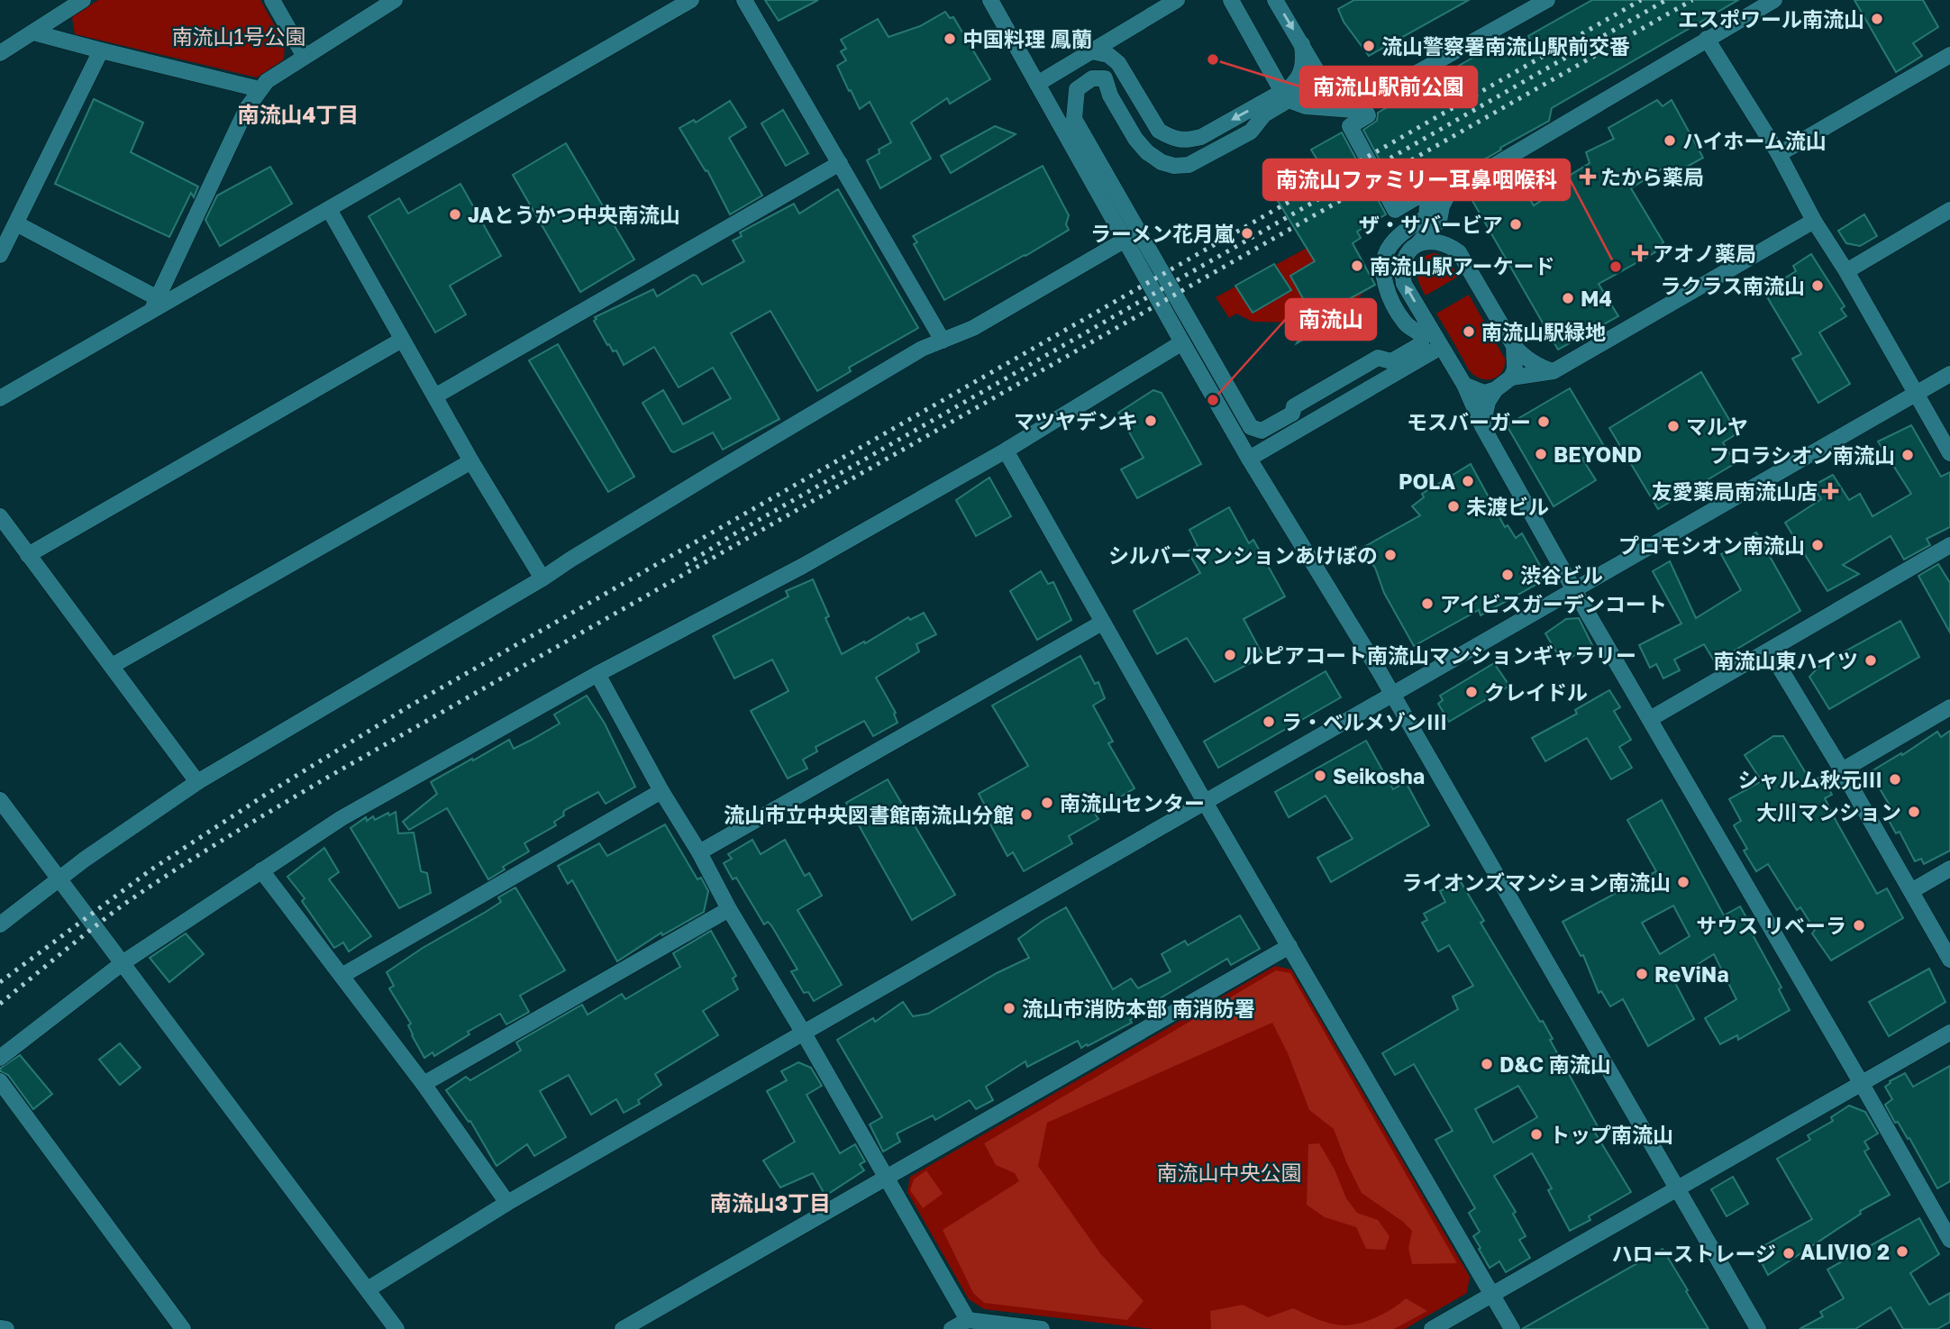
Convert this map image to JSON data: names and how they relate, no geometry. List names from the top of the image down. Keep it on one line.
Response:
{"districts":["南流山4丁目","南流山3丁目"],"parks":["南流山1号公園","南流山中央公園"],"places":{"other":["エスポワール南流山","中国料理 鳳蘭","流山警察署南流山駅前交番","南流山駅前公園","ハイホーム流山","JAとうかつ中央南流山","ザ・サバービア","ラーメン花月嵐","南流山駅アーケード","南流山ファミリー耳鼻咽喉科","ラクラス南流山","M4","南流山駅緑地","南流山","マツヤデンキ","モスバーガー","マルヤ","BEYOND","フロラシオン南流山","POLA","未渡ビル","プロモシオン南流山","シルバーマンションあけぼの","渋谷ビル","アイビスガーデンコート","ルピアコート南流山マンションギャラリー","南流山東ハイツ","クレイドル","ラ・ベルメゾンⅢ","Seikosha","シャルム秋元Ⅲ","南流山センター","大川マンション","流山市立中央図書館南流山分館","ライオンズマンション南流山","サウス リベーラ","ReViNa","流山市消防本部 南消防署","D&C 南流山","トップ南流山","ALIVIO 2","ハローストレージ"],"health":["たから薬局","アオノ薬局","友愛薬局南流山店"]}}
